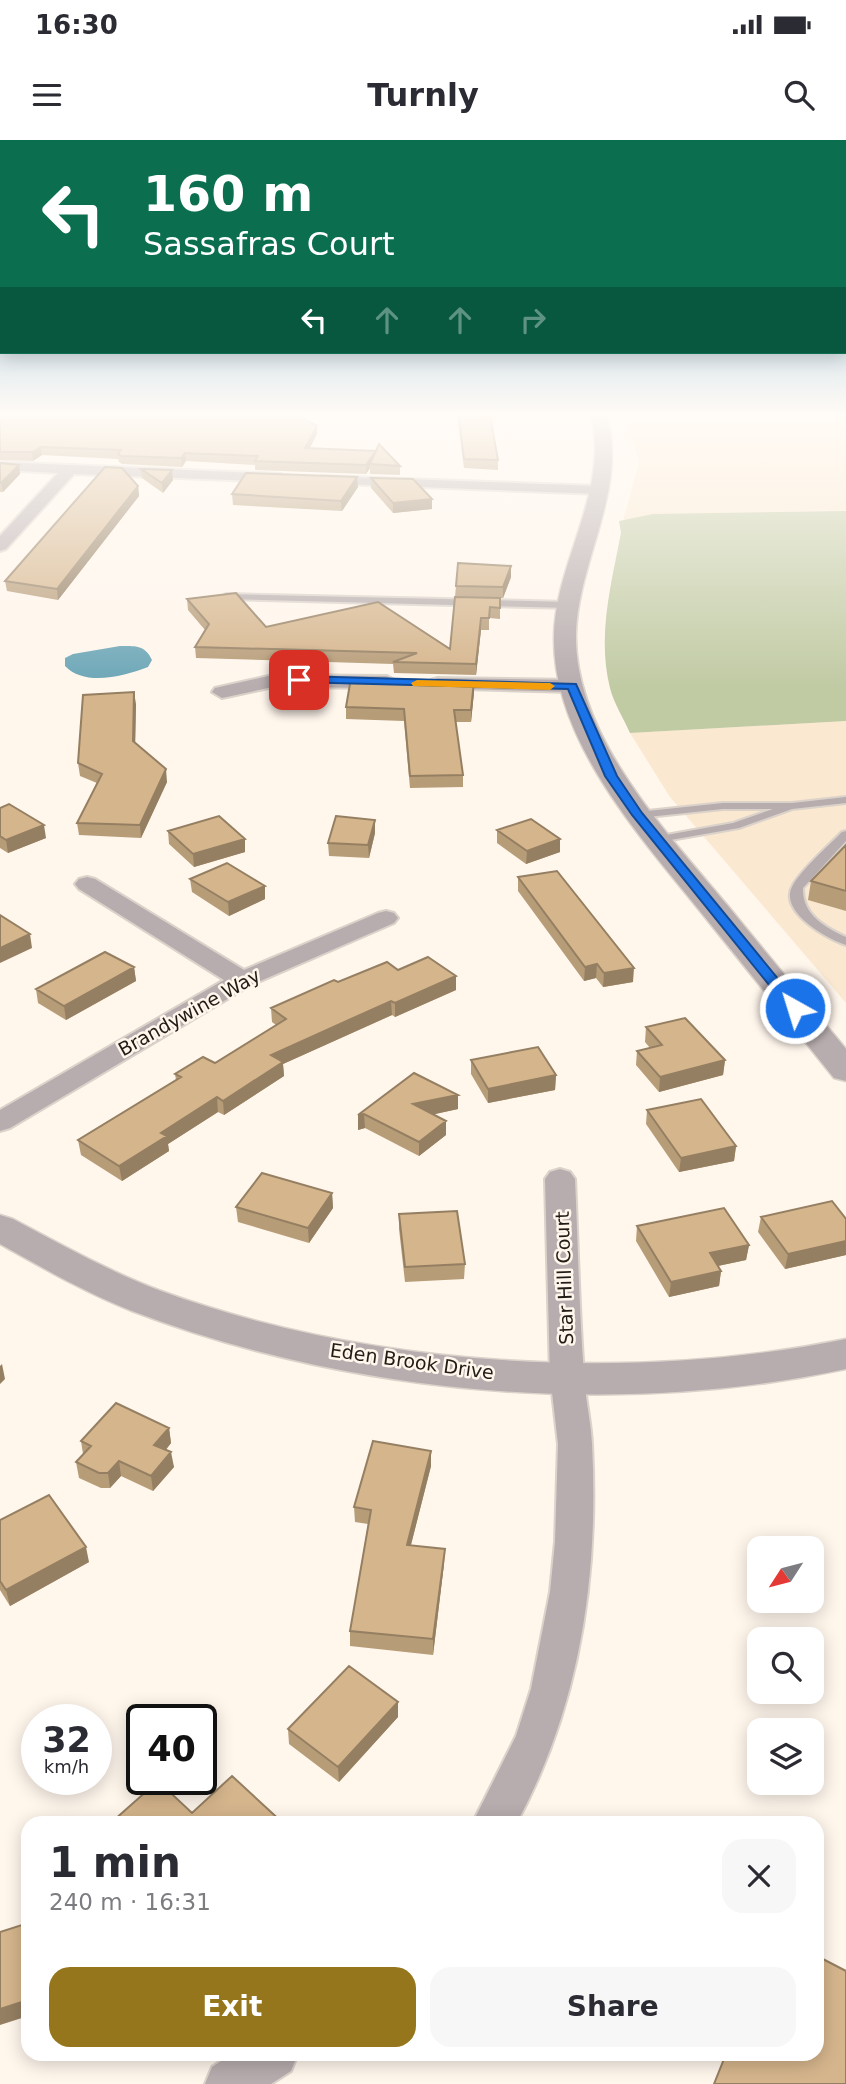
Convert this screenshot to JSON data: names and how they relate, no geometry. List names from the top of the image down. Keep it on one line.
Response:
{"streets":{"street":["Brandywine Way","Star Hill Court","Eden Brook Drive"]},"crossings":[["Star Hill Court","Eden Brook Drive"]],"north":"bottom left","page":{"status":"16:30","header":"Turnly","turn":["160 m","Sassafras Court"],"speed":"32 km/h","limit":"40","heading":["1 min","240 m · 16:31"],"buttons":["Exit","Share"]}}
